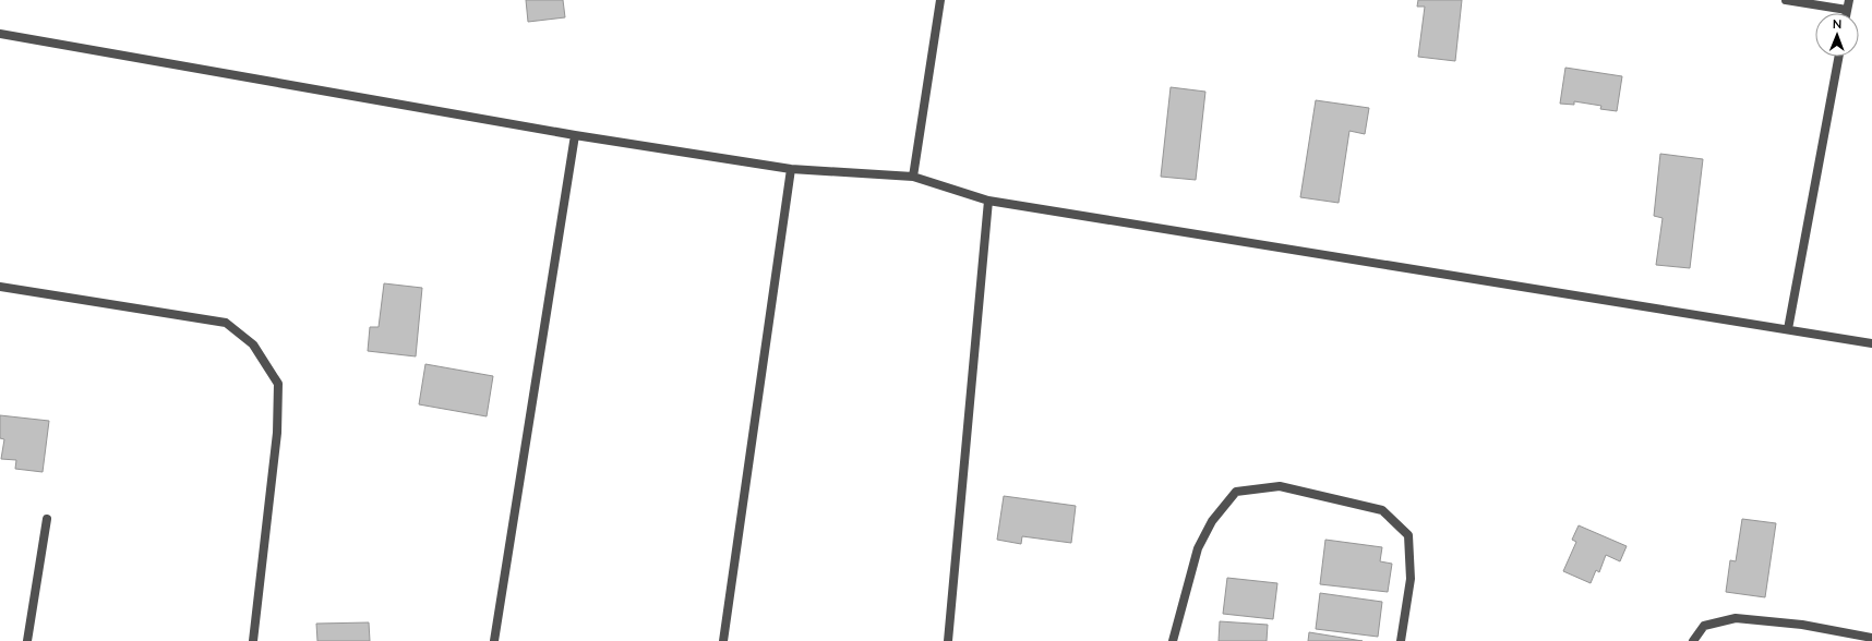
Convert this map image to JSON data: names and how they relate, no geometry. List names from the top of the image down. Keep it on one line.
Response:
{"north":"top"}
